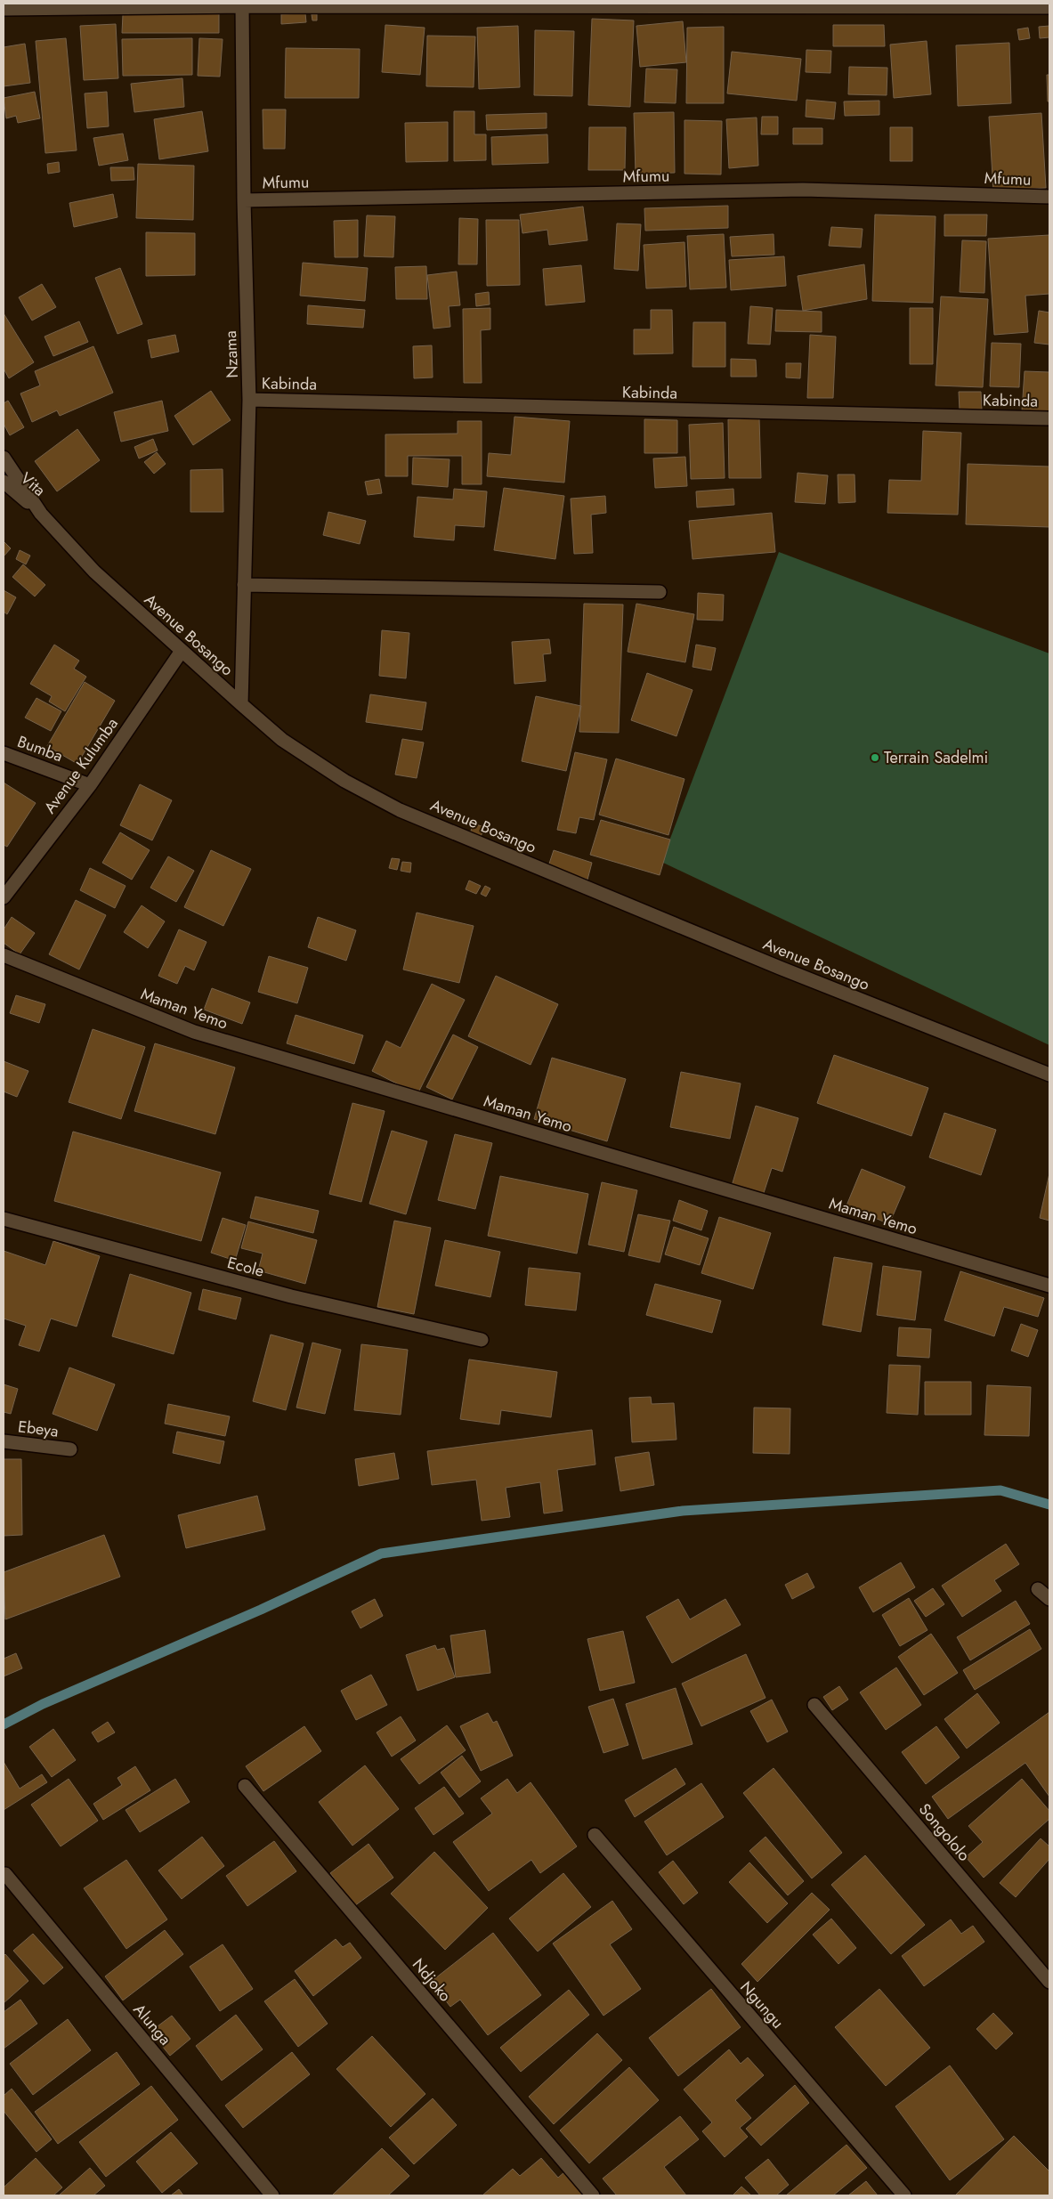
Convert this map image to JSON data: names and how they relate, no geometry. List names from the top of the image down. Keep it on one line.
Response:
{"streets":{"street":["Mfumu","Nzama","Kabinda","Vita","Avenue Bosango","Bumba","Avenue Kulumba","Maman Yemo","Ecole","Ebeya","Songololo","Ndjoko","Ngungu","Alunga"]},"crossings":[["Mfumu","Nzama"],["Nzama","Kabinda"],["Nzama","Avenue Bosango"],["Vita","Avenue Bosango"],["Avenue Bosango","Avenue Kulumba"],["Bumba","Avenue Kulumba"]],"places":["Terrain Sadelmi"]}
